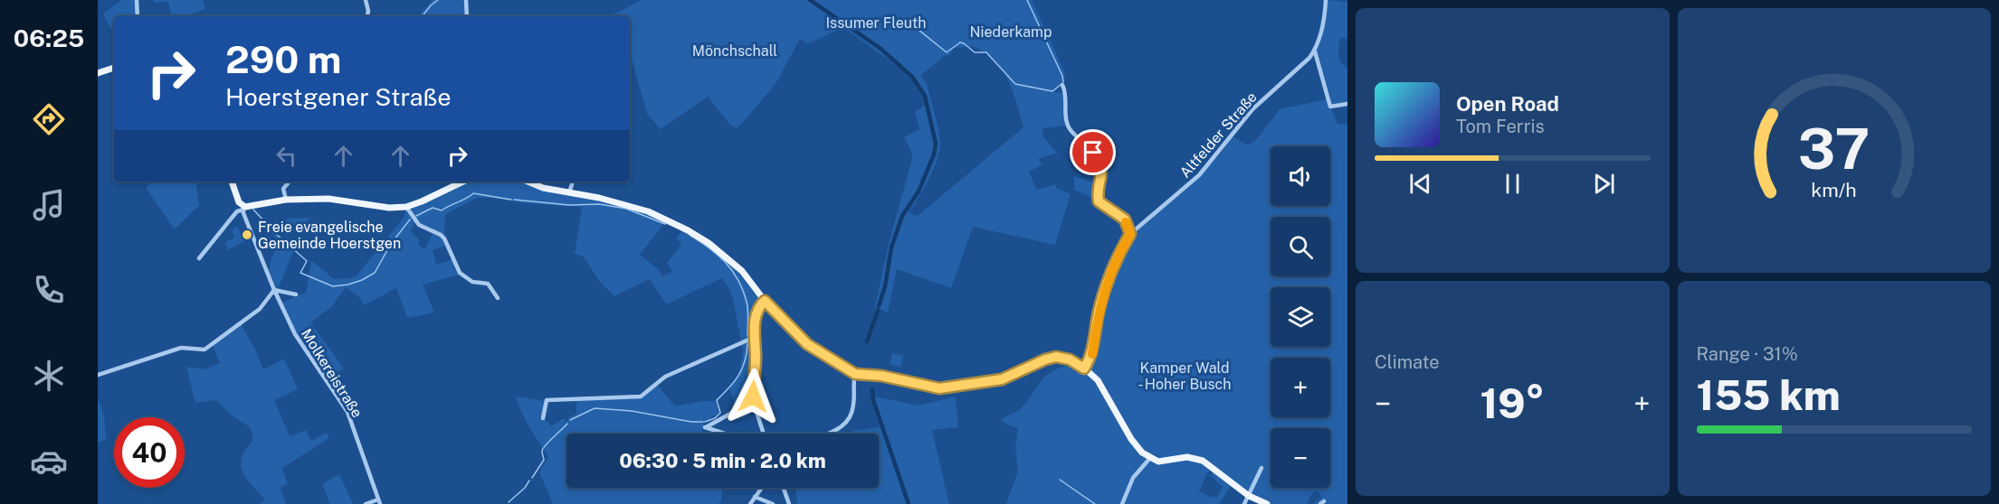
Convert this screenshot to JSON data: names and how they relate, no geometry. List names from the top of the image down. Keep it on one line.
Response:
{"streets":{"street":["Altfelder Straße","Molkereistraße"]},"parks":["Issumer Fleuth","Niederkamp","Mönchschall","Kamper Wald - Hoher Busch"],"places":["Freie evangelische Gemeinde Hoerstgen"],"page":{"tabs":"06:25","turn":["290 m","Hoerstgener Straße"],"song":["Open Road","Tom Ferris"],"map_buttons":["+","−"],"tile":["Climate",["Range · 31%","155 km"]],"heat":["−","19°","+"],"limit":"40","trip":"06:30 · 5 min · 2.0 km","gauge":["37","km/h"]}}
